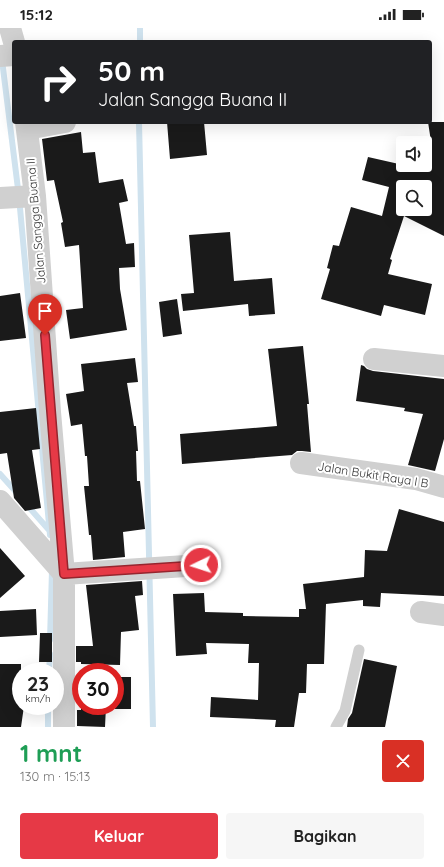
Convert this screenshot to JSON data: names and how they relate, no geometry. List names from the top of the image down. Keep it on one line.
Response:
{"streets":{"street":["Jalan Sangga Buana II","Jalan Bukit Raya I B"]},"page":{"status":"15:12","turn":["50 m","Jalan Sangga Buana II"],"speed":"23 km/h","limit":"30","heading":["1 mnt","130 m · 15:13"],"buttons":["Keluar","Bagikan"]}}
